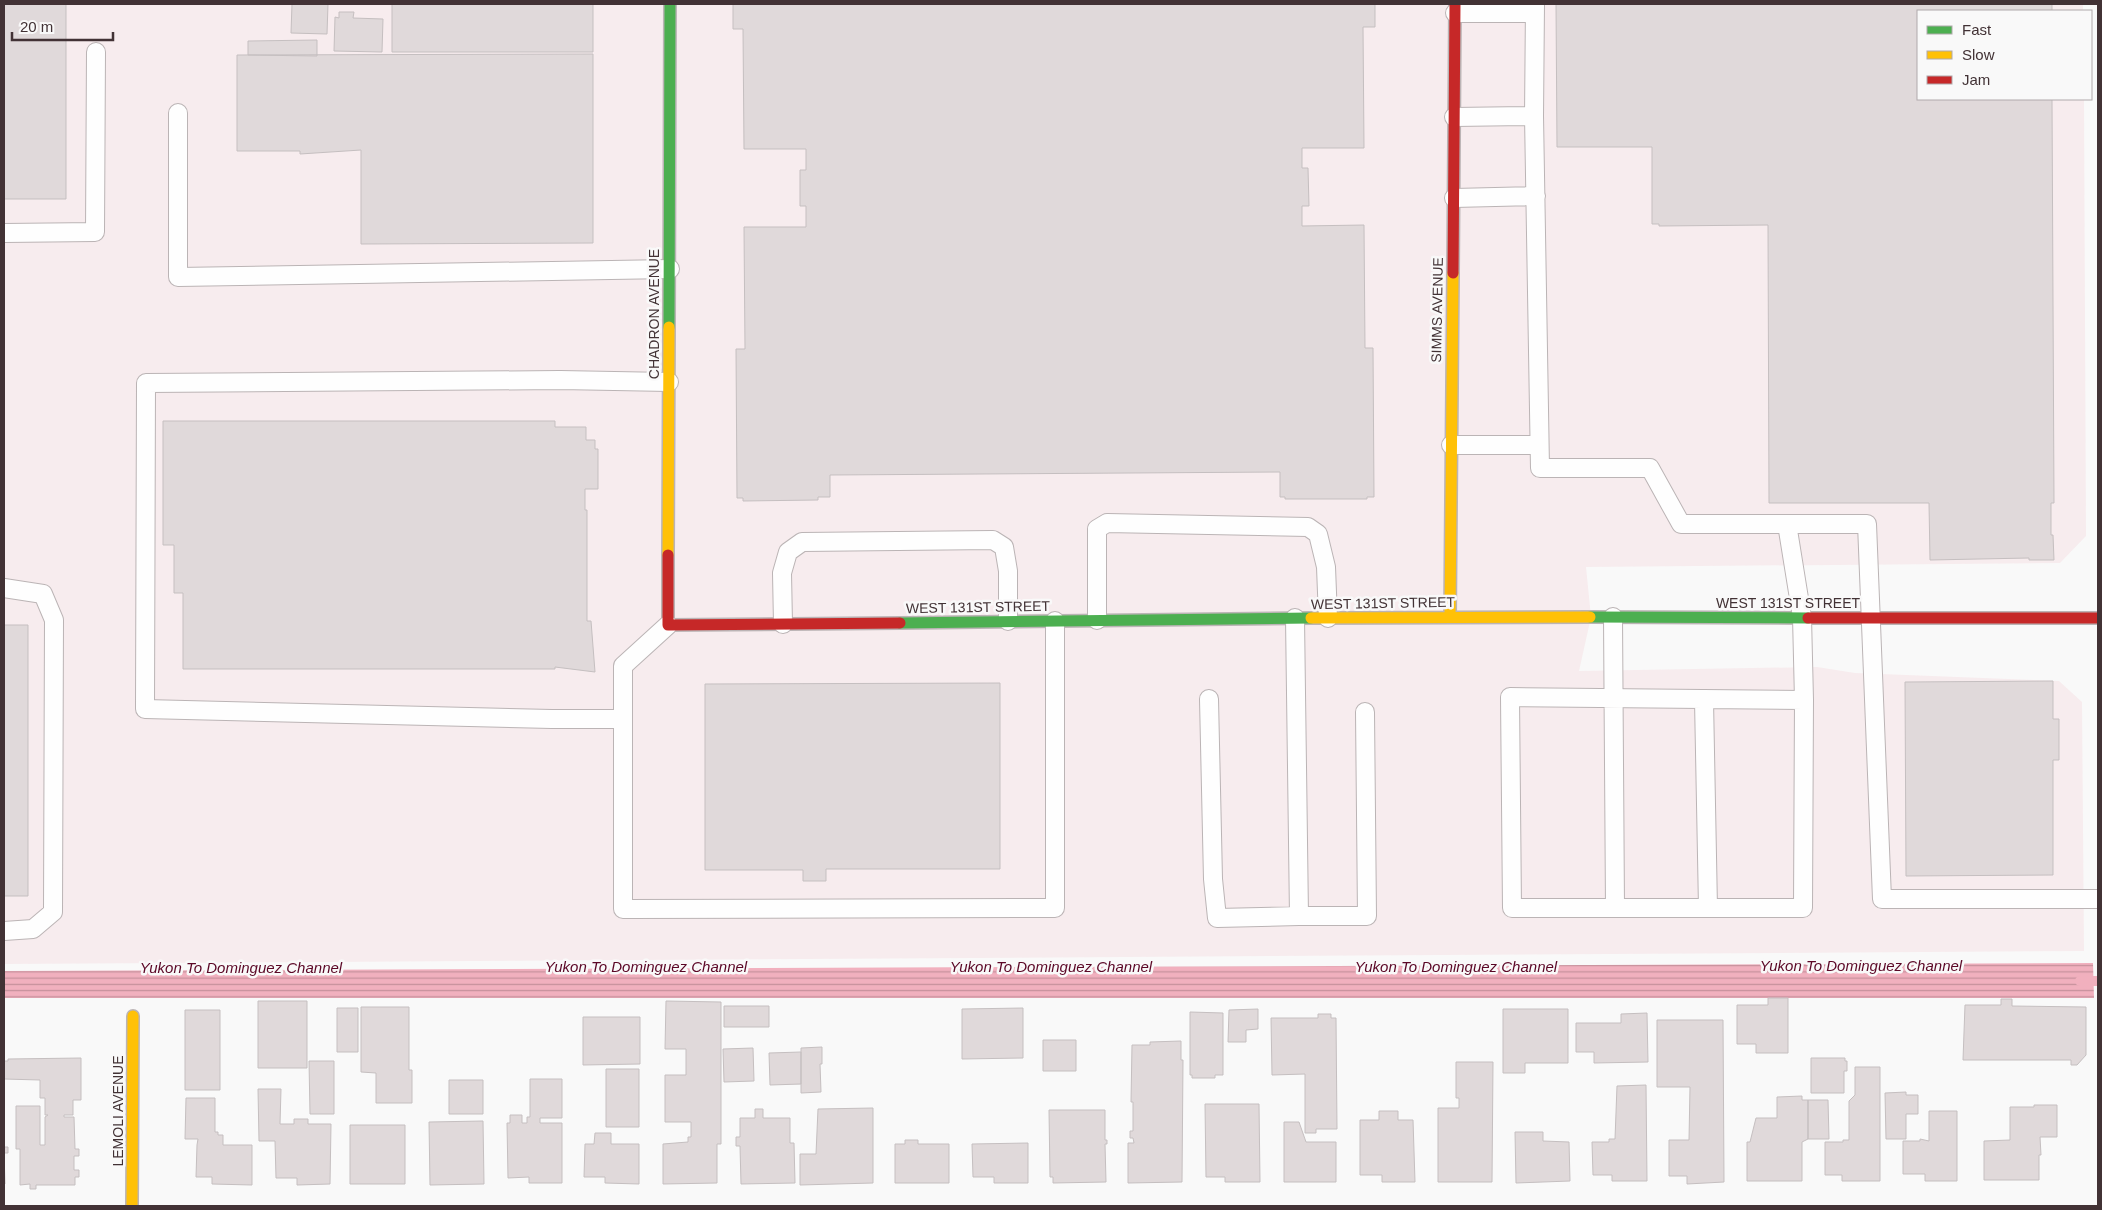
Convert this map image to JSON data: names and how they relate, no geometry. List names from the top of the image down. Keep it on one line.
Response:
{"streets":{"street":["SIMMS AVENUE","CHADRON AVENUE","WEST 131ST STREET","LEMOLI AVENUE"]},"crossings":[["SIMMS AVENUE","WEST 131ST STREET"],["CHADRON AVENUE","WEST 131ST STREET"]],"water":["Yukon To Dominguez Channel"],"legend":["Fast","Slow","Jam"],"scale_bar":"20 m"}
